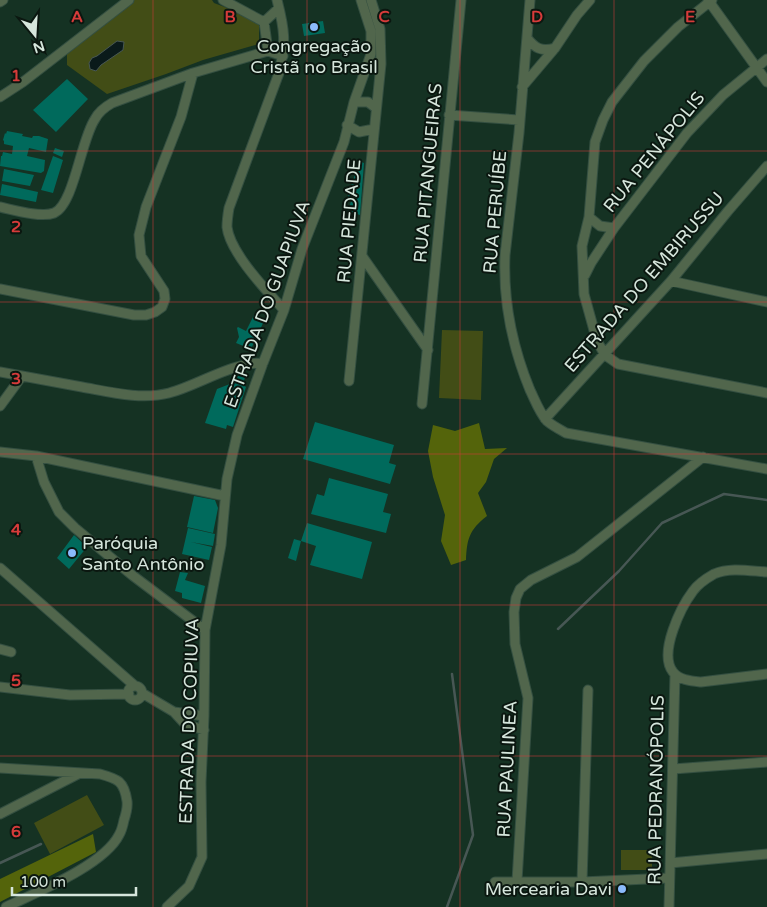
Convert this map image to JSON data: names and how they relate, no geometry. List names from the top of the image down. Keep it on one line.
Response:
{"streets":{"street":["RUA PENÁPOLIS","RUA PITANGUEIRAS","RUA PERUÍBE","RUA PIEDADE","ESTRADA DO EMBIRUSSU","ESTRADA DO GUAPIUVA","ESTRADA DO COPIUVA","RUA PAULINEA","RUA PEDRANÓPOLIS"]},"crossings":[["RUA PERUÍBE","ESTRADA DO EMBIRUSSU"],["RUA PIEDADE","ESTRADA DO GUAPIUVA"],["ESTRADA DO GUAPIUVA","ESTRADA DO COPIUVA"]],"places":["Congregação Cristã no Brasil","Paróquia Santo Antônio","Mercearia Davi"],"scale_bar":"100 m","north":"bottom","grid":{"columns":["A","B","C","D","E"],"rows":["1","2","3","4","5","6"]}}
